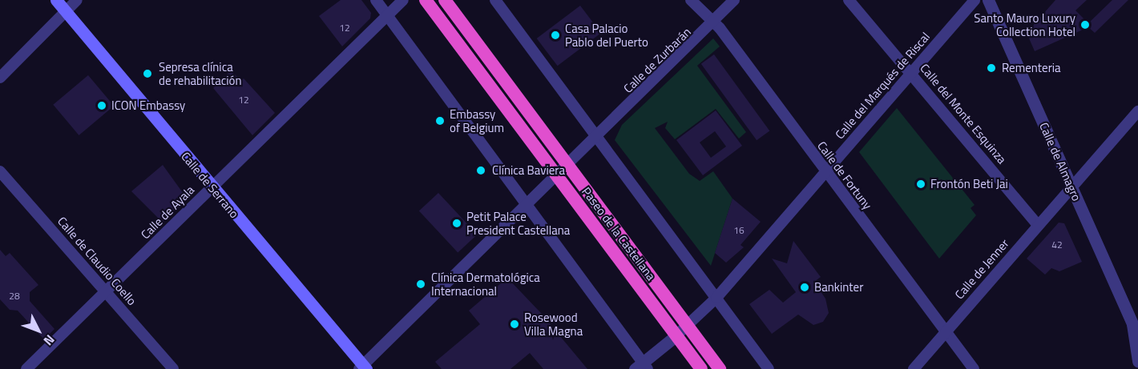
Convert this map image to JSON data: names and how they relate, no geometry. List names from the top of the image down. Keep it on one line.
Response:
{"streets":{"highway":["Paseo de la Castellana"],"main road":["Calle de Serrano"],"street":["Calle de Zurbarán","Calle del Marqués de Riscal","Calle del Monte Esquinza","Calle de Almagro","Calle de Fortuny","Calle de Ayala","Calle de Claudio Coello","Calle de Jenner"]},"crossings":[["Calle de Zurbarán","Calle de Fortuny"],["Calle de Zurbarán","Calle de Serrano"],["Calle de Zurbarán","Paseo de la Castellana"],["Calle del Marqués de Riscal","Calle del Monte Esquinza"],["Calle del Marqués de Riscal","Calle de Fortuny"],["Calle del Marqués de Riscal","Paseo de la Castellana"],["Calle del Monte Esquinza","Calle de Jenner"],["Calle de Almagro","Calle de Jenner"],["Calle de Fortuny","Calle de Jenner"],["Calle de Serrano","Calle de Ayala"],["Calle de Ayala","Calle de Claudio Coello"]],"places":["Santo Mauro Luxury Collection Hotel","Casa Palacio Pablo del Puerto","Rementeria","Sepresa clínica de rehabilitación","ICON Embassy","Embassy of Belgium","Clínica Baviera","Frontón Beti Jai","Petit Palace President Castellana","Clínica Dermatológica Internacional","Bankinter","Rosewood Villa Magna"],"house_numbers":["12","12","16","42","28"],"north":"bottom right"}
